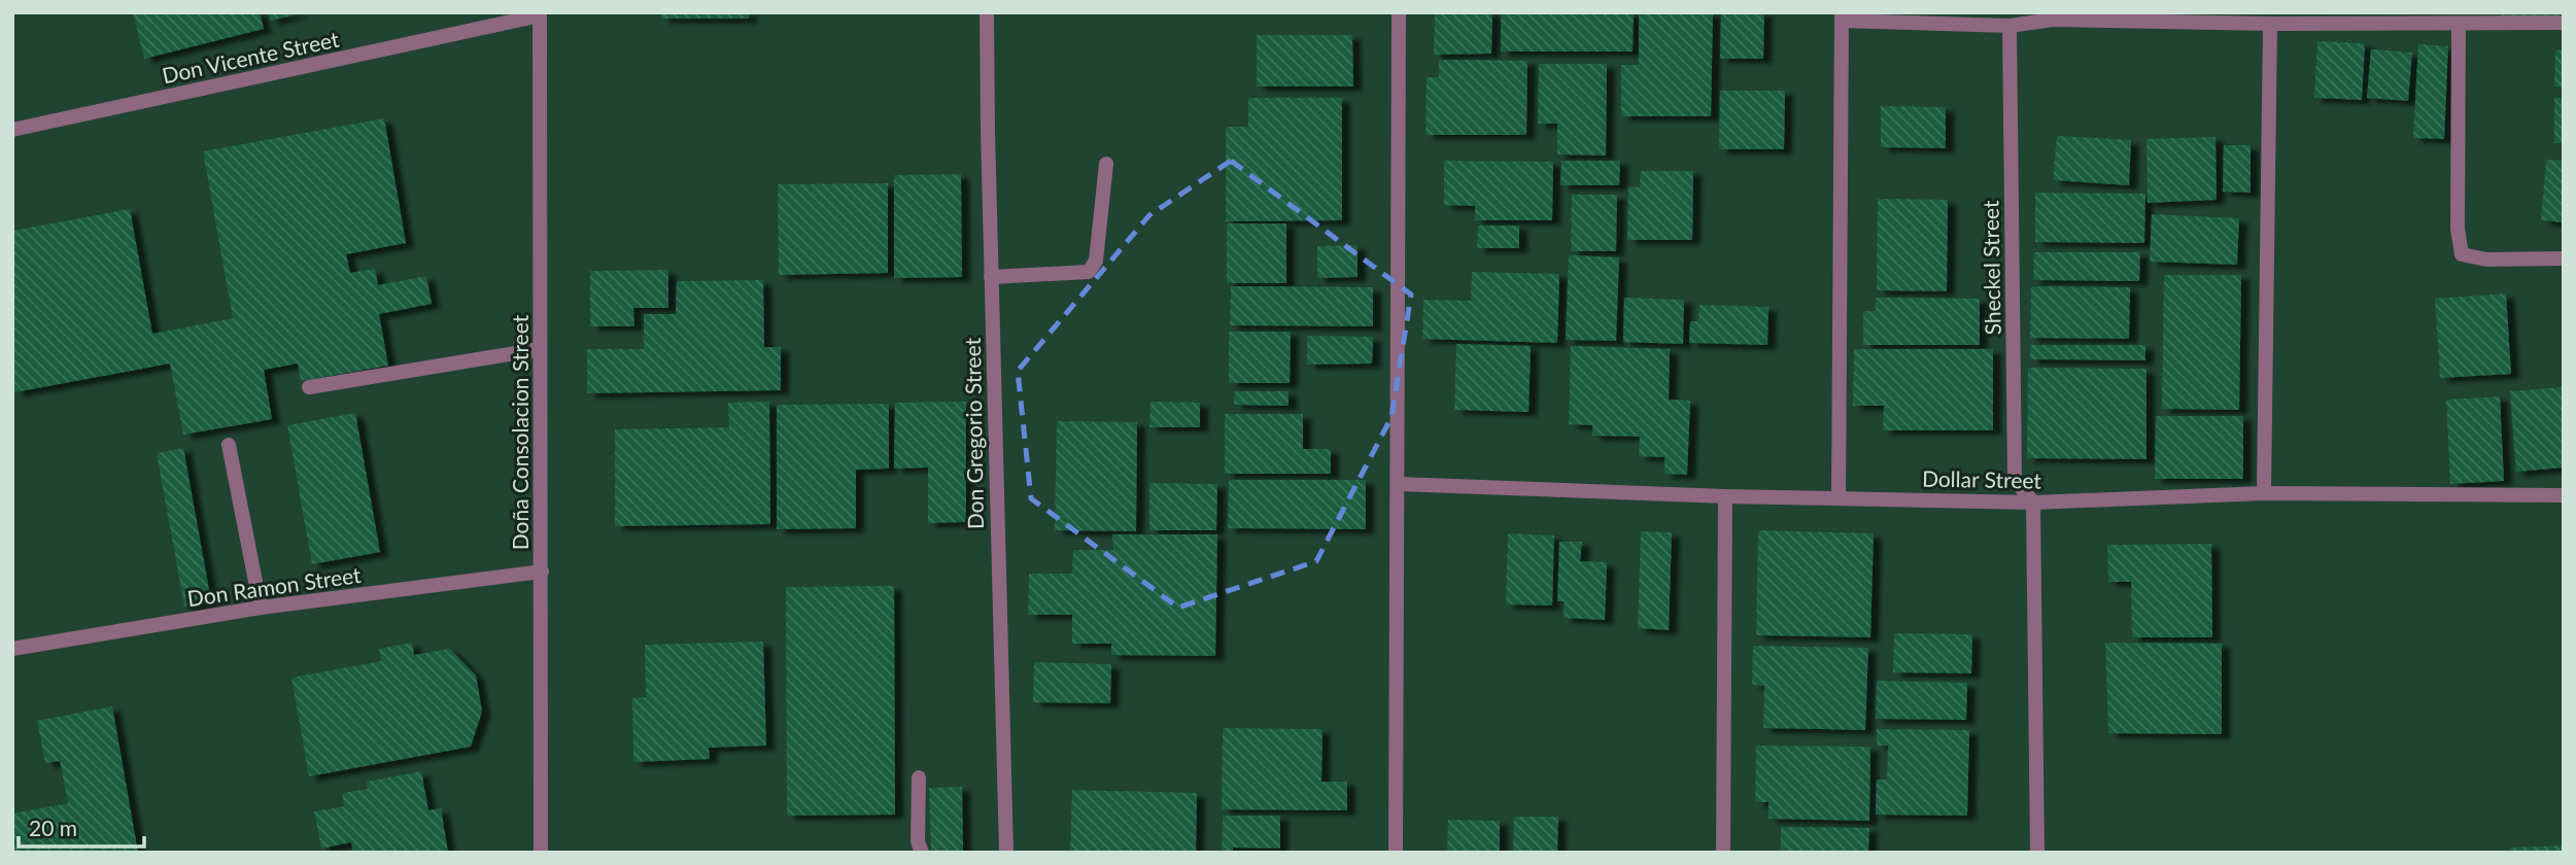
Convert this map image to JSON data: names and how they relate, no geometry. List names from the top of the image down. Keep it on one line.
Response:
{"streets":{"street":["Don Vicente Street","Sheckel Street","Doña Consolacion Street","Don Gregorio Street","Dollar Street","Don Ramon Street"]},"crossings":[["Don Vicente Street","Doña Consolacion Street"],["Sheckel Street","Dollar Street"],["Doña Consolacion Street","Don Ramon Street"]],"scale_bar":"20 m"}
